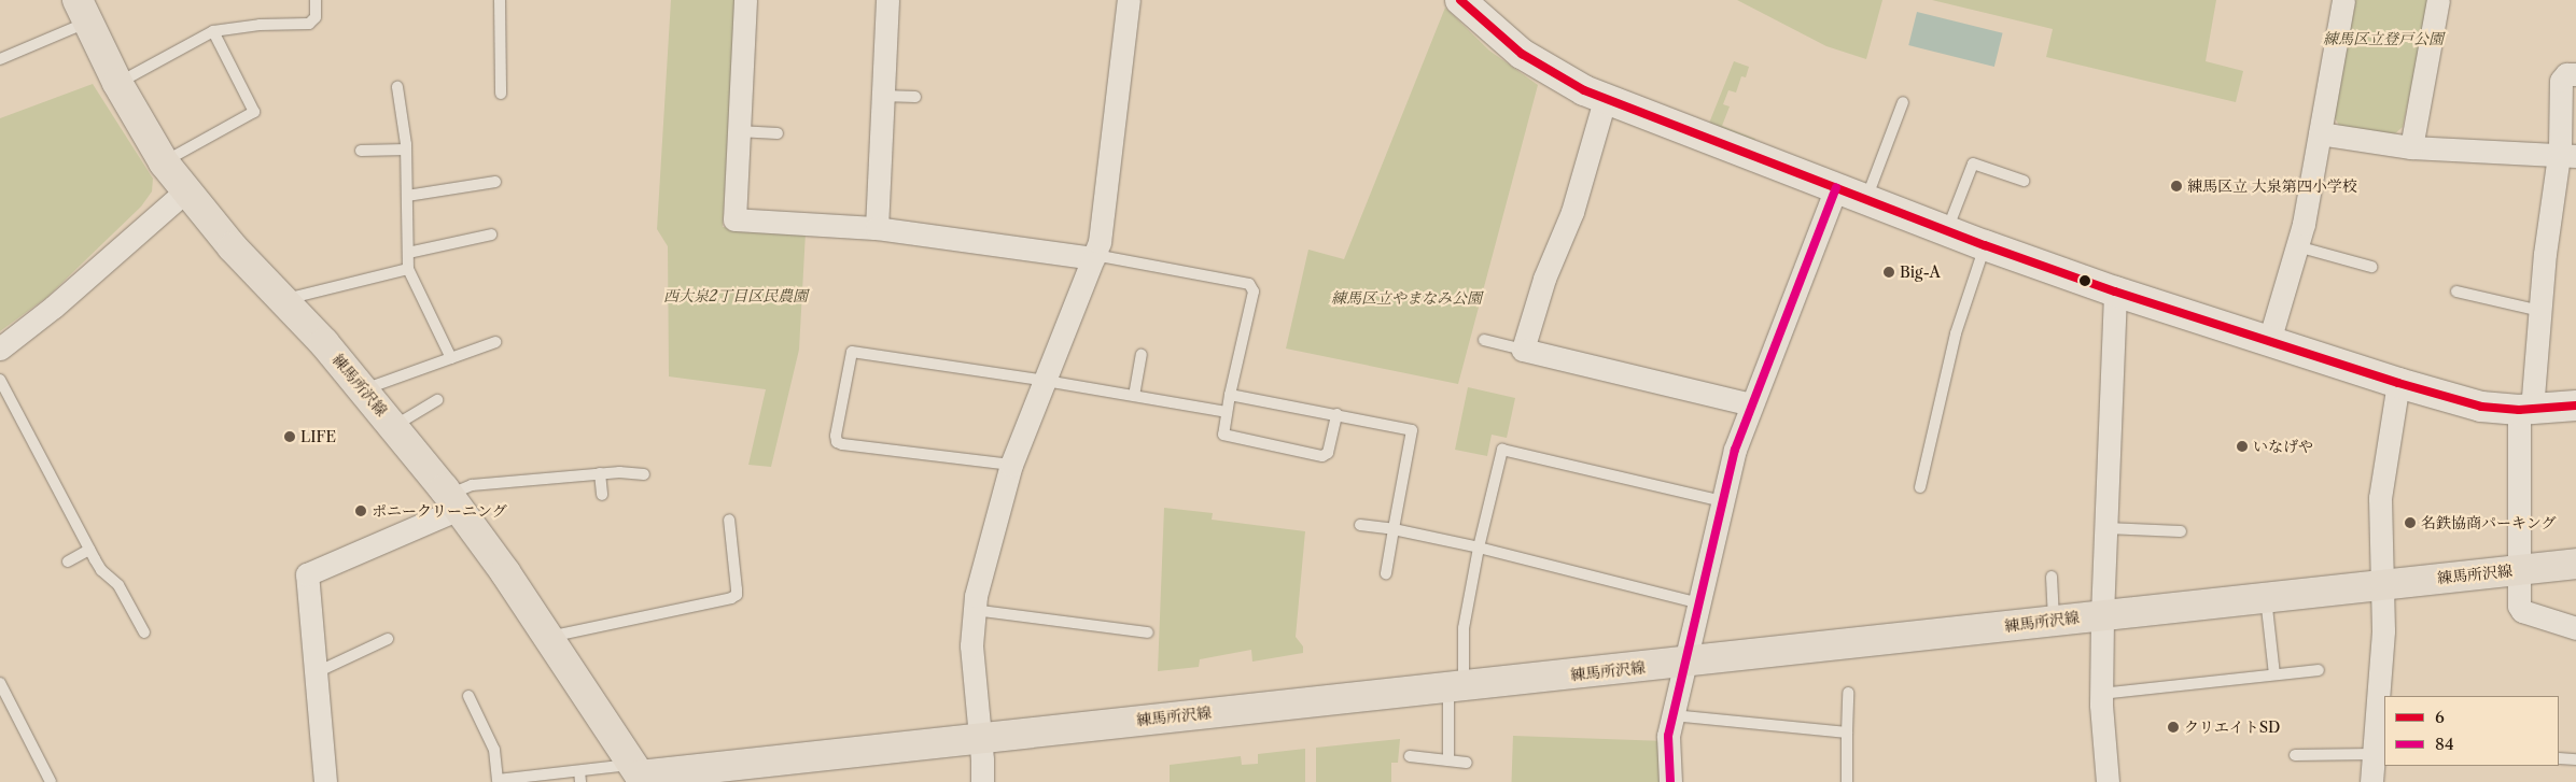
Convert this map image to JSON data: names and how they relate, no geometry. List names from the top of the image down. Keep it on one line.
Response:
{"streets":{"main road":["練馬所沢線"]},"parks":["練馬区立登戸公園","西大泉2丁目区民農園","練馬区立やまなみ公園"],"places":["練馬区立 大泉第四小学校","Big-A","LIFE","いなげや","ポニークリーニング","名鉄協商パーキング","クリエイトSD"],"lines":["transit line 6","transit line 84"],"legend":["6","84"]}
